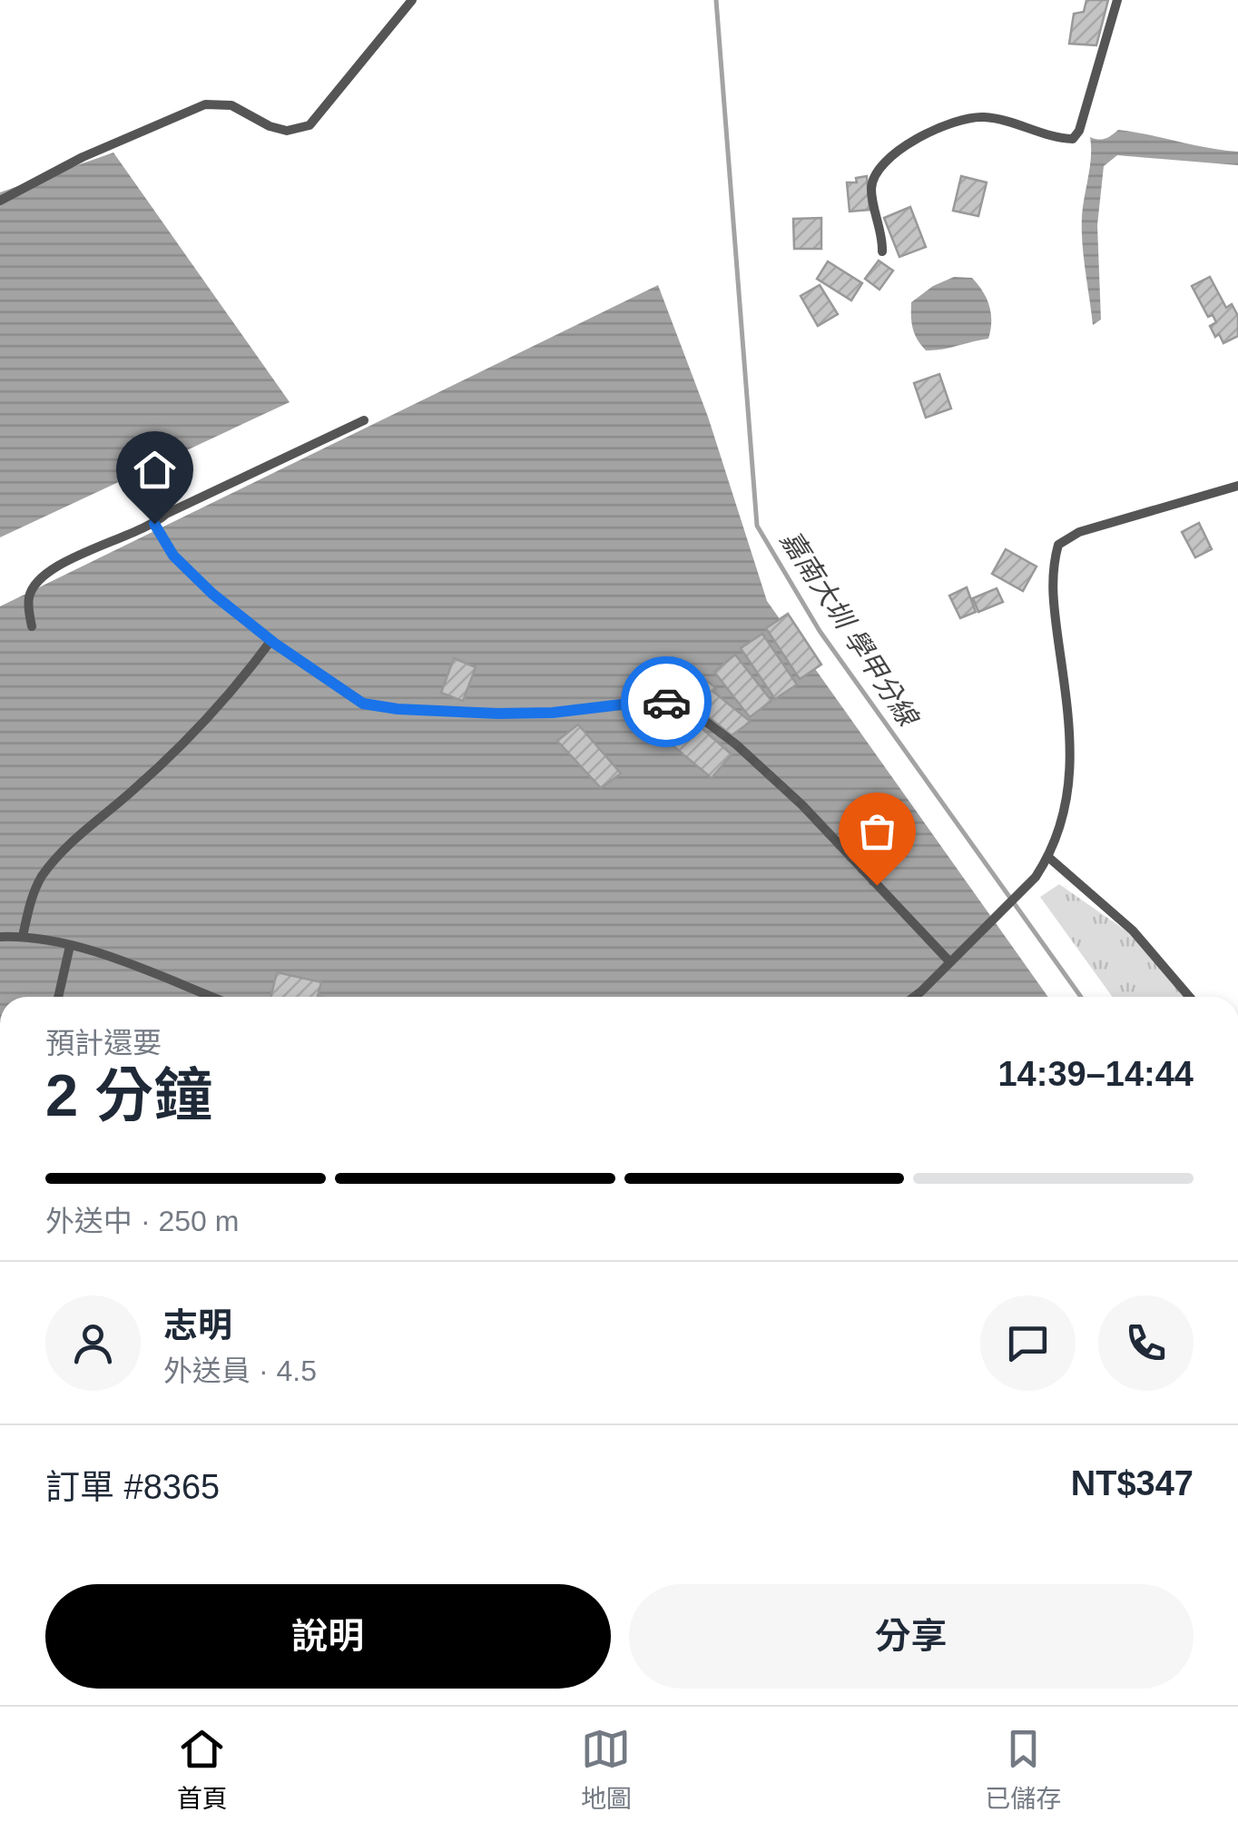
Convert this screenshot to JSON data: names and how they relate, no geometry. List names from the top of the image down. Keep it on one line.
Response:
{"water":["嘉南大圳 學甲分線"],"page":{"heading":["2 分鐘","預計還要","14:39–14:44"],"panel":["志明","外送員 · 4.5","訂單 #8365","NT$347"],"bar":"外送中 · 250 m","buttons":["說明","分享"],"tabs":["首頁","地圖","已儲存"]}}
